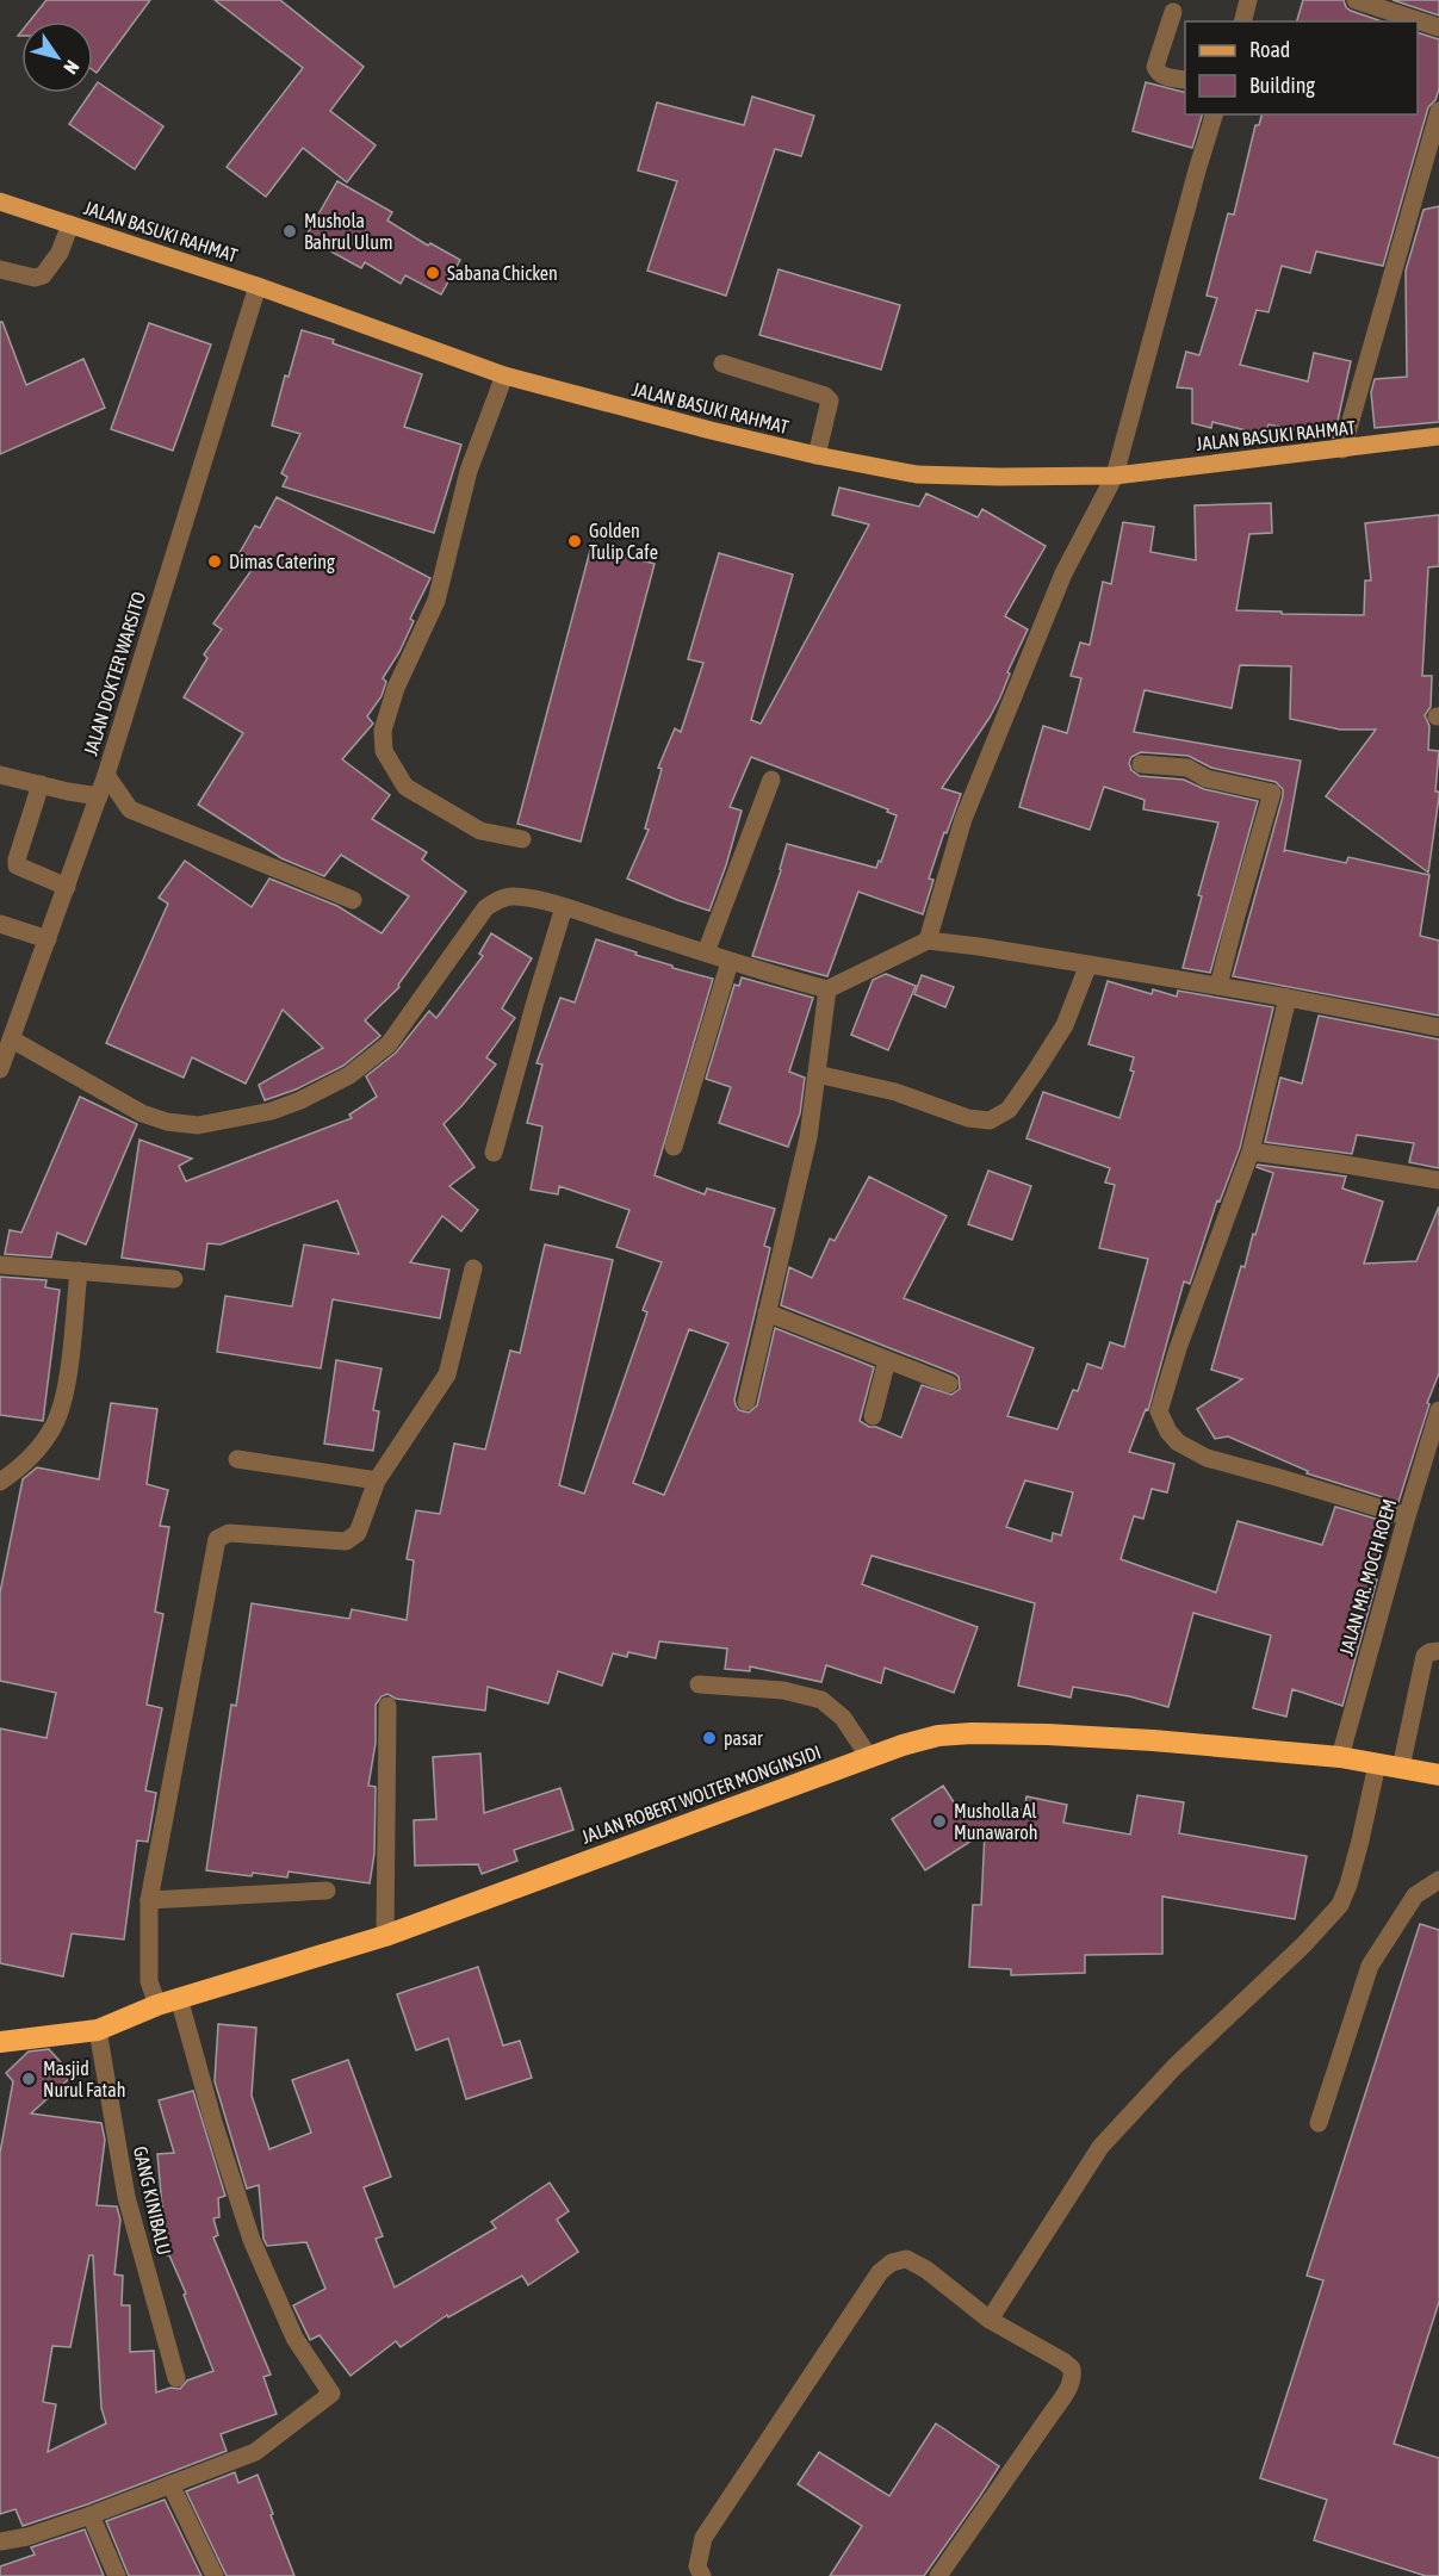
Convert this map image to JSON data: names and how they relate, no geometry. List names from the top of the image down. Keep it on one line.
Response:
{"streets":{"highway":["JALAN ROBERT WOLTER MONGINSIDI"],"main road":["JALAN BASUKI RAHMAT"],"street":["JALAN DOKTER WARSITO","JALAN MR. MOCH ROEM","GANG KINIBALU"]},"crossings":[["JALAN BASUKI RAHMAT","JALAN DOKTER WARSITO"],["JALAN MR. MOCH ROEM","JALAN ROBERT WOLTER MONGINSIDI"],["JALAN ROBERT WOLTER MONGINSIDI","GANG KINIBALU"]],"places":["Mushola Bahrul Ulum","Sabana Chicken","Golden Tulip Cafe","Dimas Catering","pasar","Musholla Al Munawaroh","Masjid Nurul Fatah"],"legend":["Road","Building"],"north":"bottom right"}
